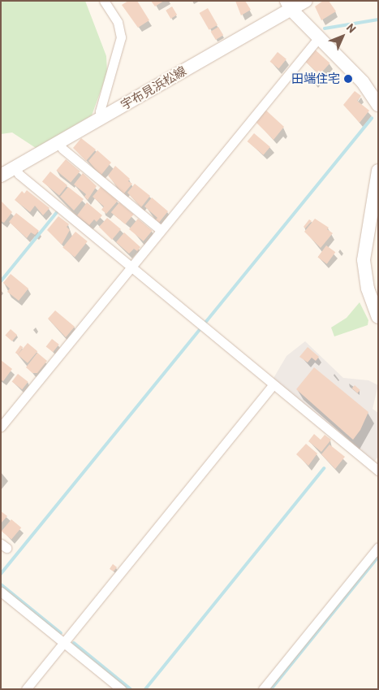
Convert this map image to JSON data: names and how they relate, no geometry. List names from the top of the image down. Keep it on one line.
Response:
{"streets":{"main road":["宇布見浜松線"]},"places":["田端住宅"],"north":"top right"}
